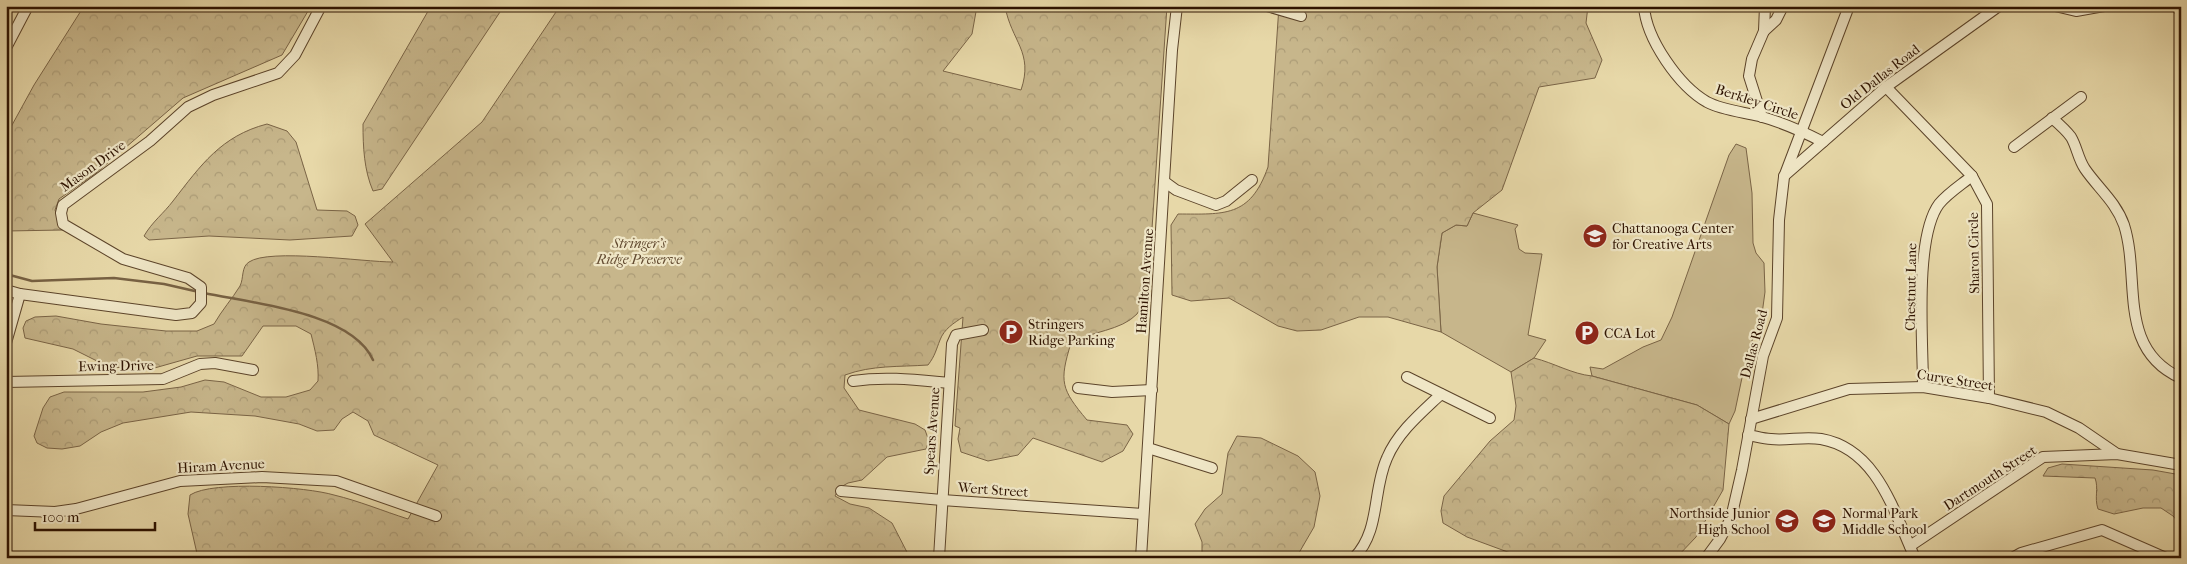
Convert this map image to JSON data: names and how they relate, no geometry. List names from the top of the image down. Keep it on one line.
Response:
{"streets":{"street":["Old Dallas Road","Berkley Circle","Mason Drive","Sharon Circle","Hamilton Avenue","Chestnut Lane","Dallas Road","Ewing Drive","Curve Street","Spears Avenue","Hiram Avenue","Dartmouth Street","Wert Street"]},"crossings":[["Old Dallas Road","Berkley Circle"],["Old Dallas Road","Sharon Circle"],["Old Dallas Road","Dallas Road"],["Berkley Circle","Dallas Road"],["Sharon Circle","Chestnut Lane"],["Sharon Circle","Curve Street"],["Hamilton Avenue","Wert Street"],["Chestnut Lane","Curve Street"],["Dallas Road","Curve Street"],["Curve Street","Dartmouth Street"],["Spears Avenue","Wert Street"]],"parks":["Stringer's Ridge Preserve"],"places":{"school or university":["Chattanooga Center for Creative Arts","Northside Junior High School","Normal Park Middle School"],"parking":["Stringers Ridge Parking","CCA Lot"]},"scale_bar":"100 m"}
